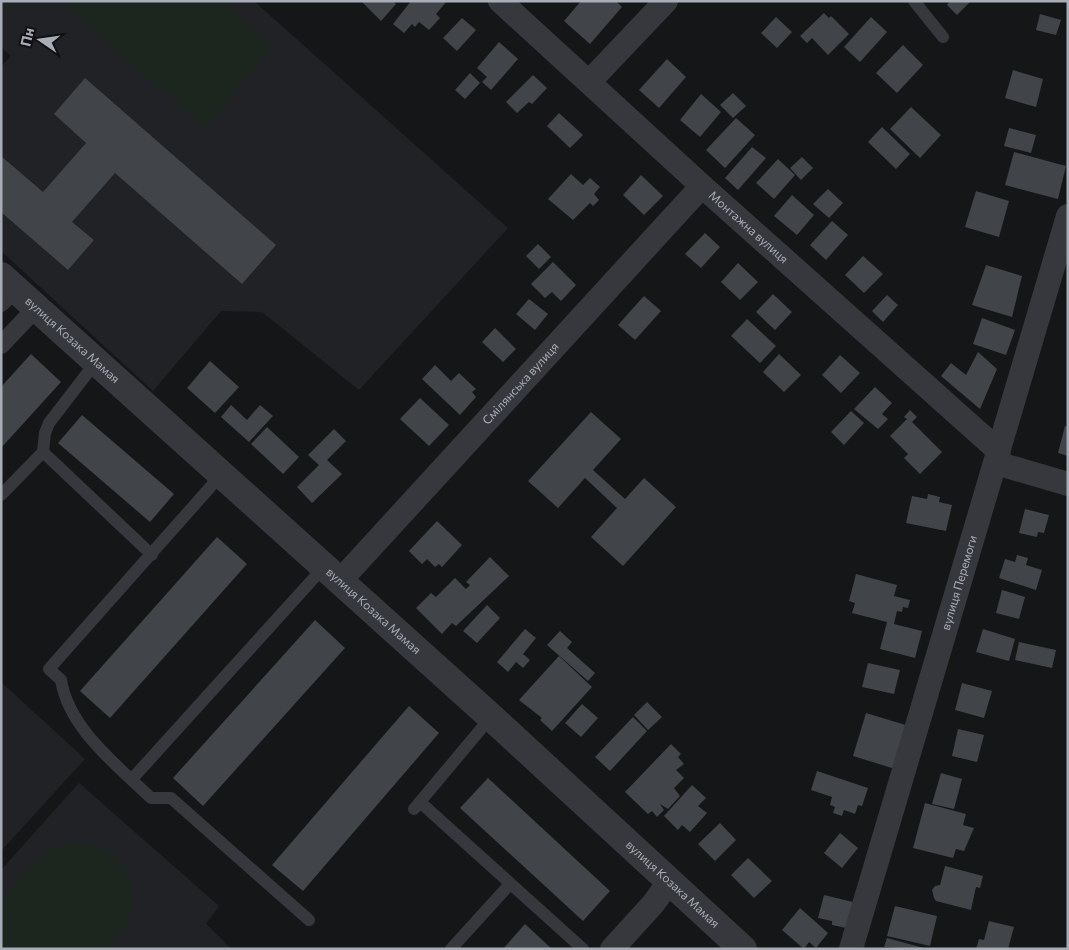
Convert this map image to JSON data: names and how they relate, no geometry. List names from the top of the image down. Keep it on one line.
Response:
{"streets":{"street":["Монтажна вулиця","вулиця Козака Мамая","Смілянська вулиця","вулиця Перемоги"]},"crossings":[["Монтажна вулиця","Смілянська вулиця"],["Монтажна вулиця","вулиця Перемоги"],["вулиця Козака Мамая","Смілянська вулиця"]],"north":"left"}
